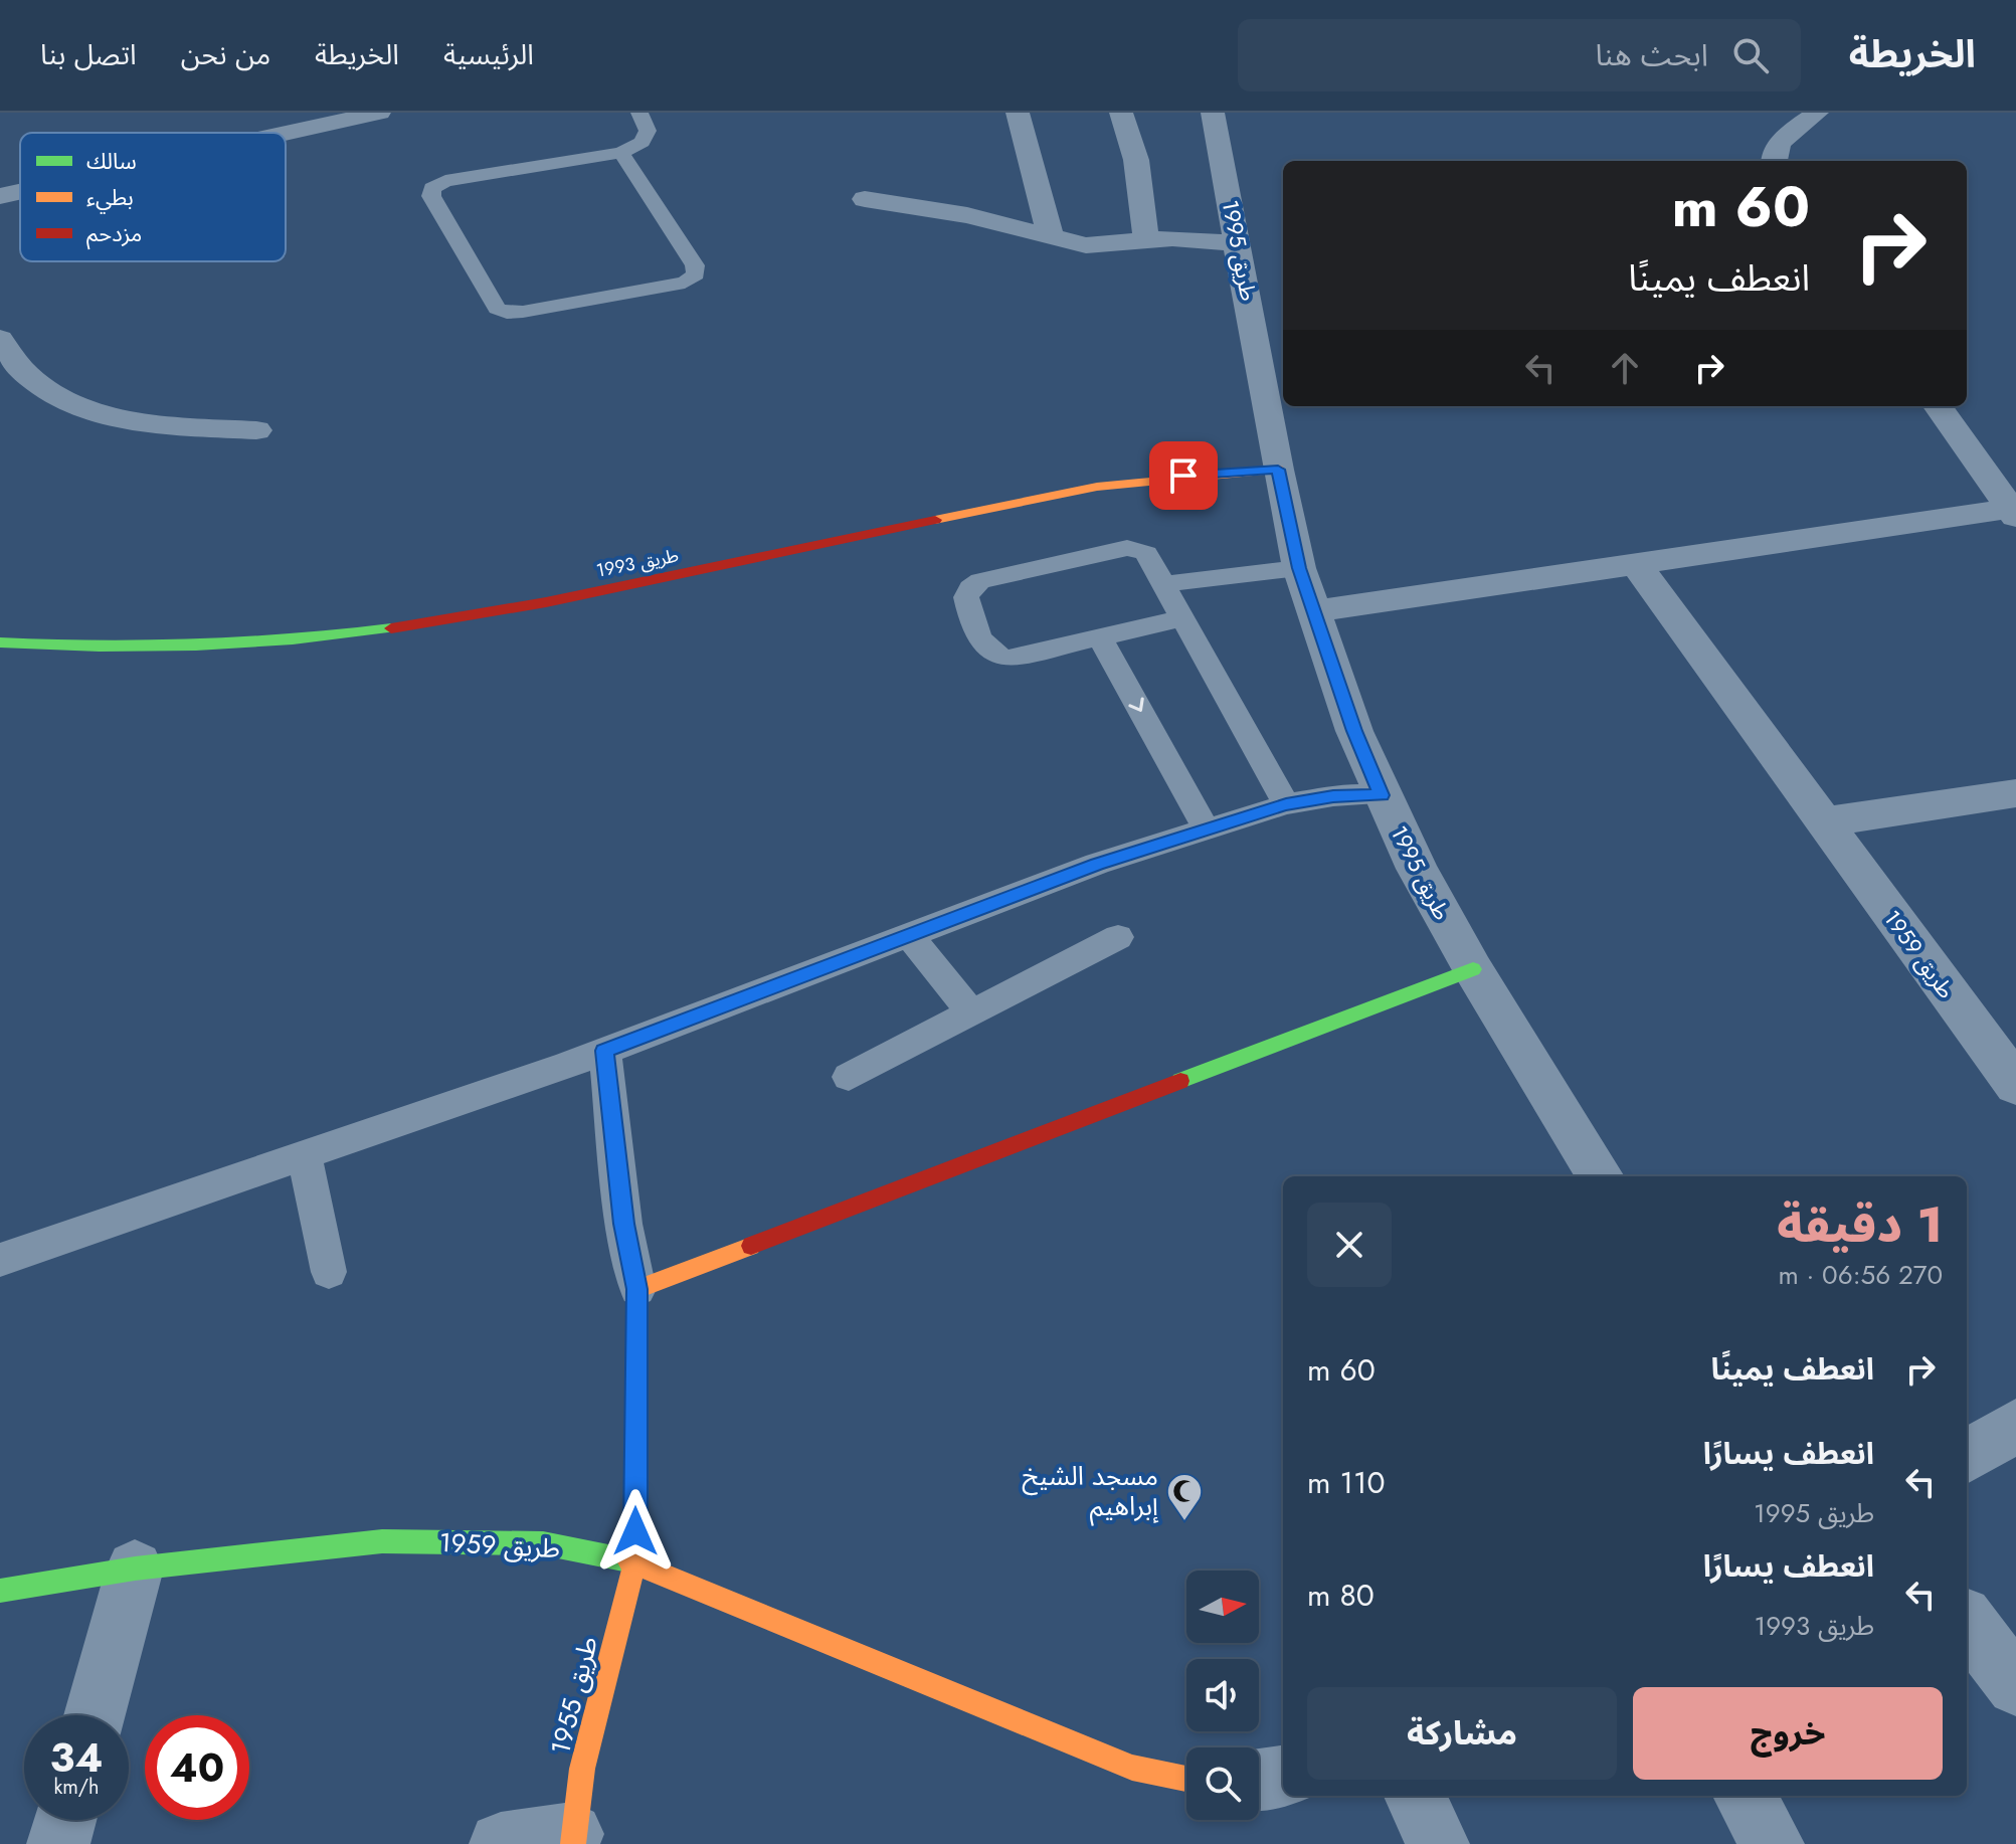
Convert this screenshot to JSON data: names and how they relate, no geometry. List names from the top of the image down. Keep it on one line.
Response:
{"streets":{"street":["طريق 1995","طريق 1993","طريق 1959","طريق 1955"]},"crossings":[["طريق 1995","طريق 1993"],["طريق 1959","طريق 1955"]],"places":{"mosque":["مسجد الشيخ إبراهيم"]},"legend":["سالك","بطيء","مزدحم"],"north":"right","page":{"header":"الخريطة","search":"ابحث هنا","nav":["الرئيسية","الخريطة","من نحن","اتصل بنا"],"turn":["60 m","انعطف يمينًا"],"heading":["1 دقيقة","270 m · 06:56"],"list":[{"name":"انعطف يمينًا","value":"60 m"},{"name":"انعطف يسارًا","note":"طريق 1995","value":"110 m"},{"name":"انعطف يسارًا","note":"طريق 1993","value":"80 m"}],"buttons":["خروج","مشاركة"],"speed":"34 km/h","limit":"40"}}
